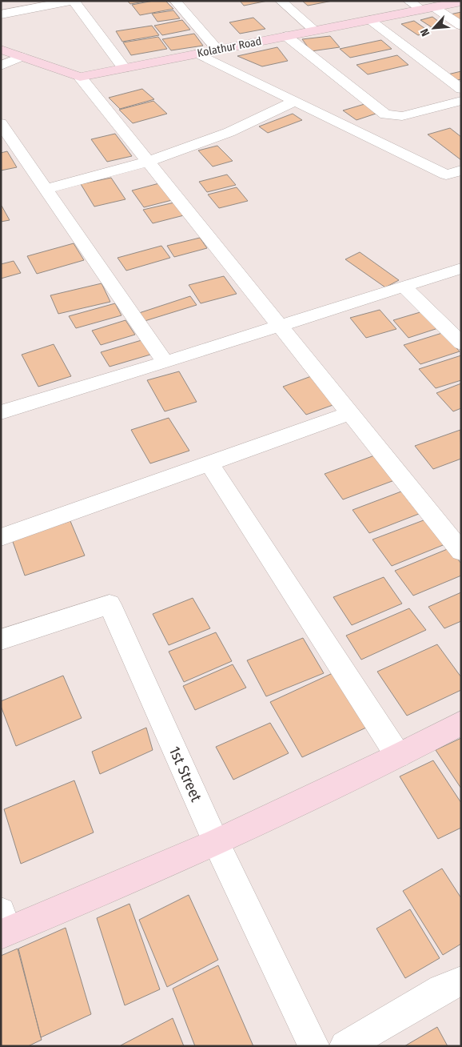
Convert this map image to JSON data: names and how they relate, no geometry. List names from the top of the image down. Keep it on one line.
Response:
{"streets":{"street":["Kolathur Road","1st Street"]},"north":"bottom left"}
